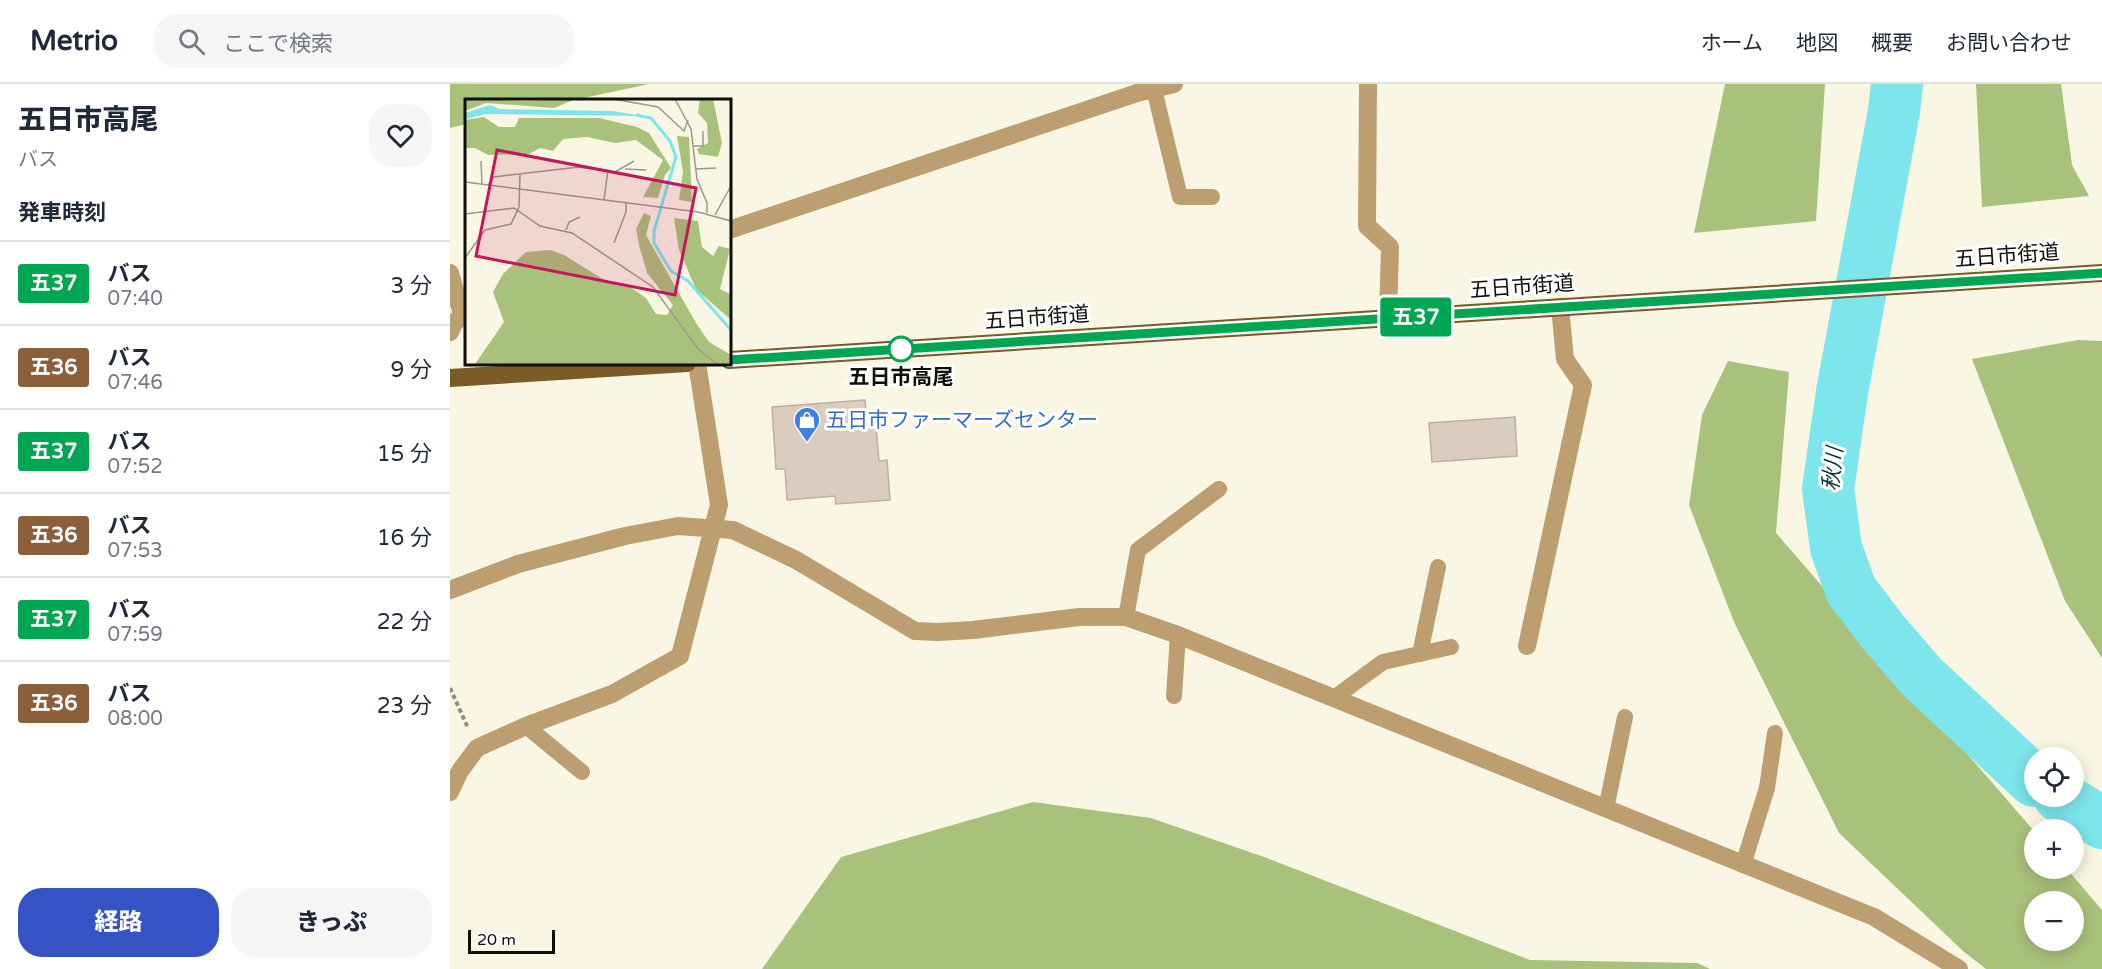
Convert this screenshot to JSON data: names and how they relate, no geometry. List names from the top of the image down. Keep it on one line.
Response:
{"streets":{"main road":["五日市街道"]},"water":["秋川"],"places":{"other":["五日市高尾"],"shop":["五日市ファーマーズセンター"]},"lines":["bus line 五37"],"scale_bar":"20 m","page":{"header":"Metrio","search":"ここで検索","nav":["ホーム","地図","概要","お問い合わせ"],"heading":[["五日市高尾","バス"],"発車時刻"],"on_map":"五37","list":[{"mark":"五37","name":"バス","note":"07:40","value":"3 分"},{"mark":"五36","name":"バス","note":"07:46","value":"9 分"},{"mark":"五37","name":"バス","note":"07:52","value":"15 分"},{"mark":"五36","name":"バス","note":"07:53","value":"16 分"},{"mark":"五37","name":"バス","note":"07:59","value":"22 分"},{"mark":"五36","name":"バス","note":"08:00","value":"23 分"}],"map_buttons":["+","−"],"buttons":["経路","きっぷ"],"scale":"20 m"}}
